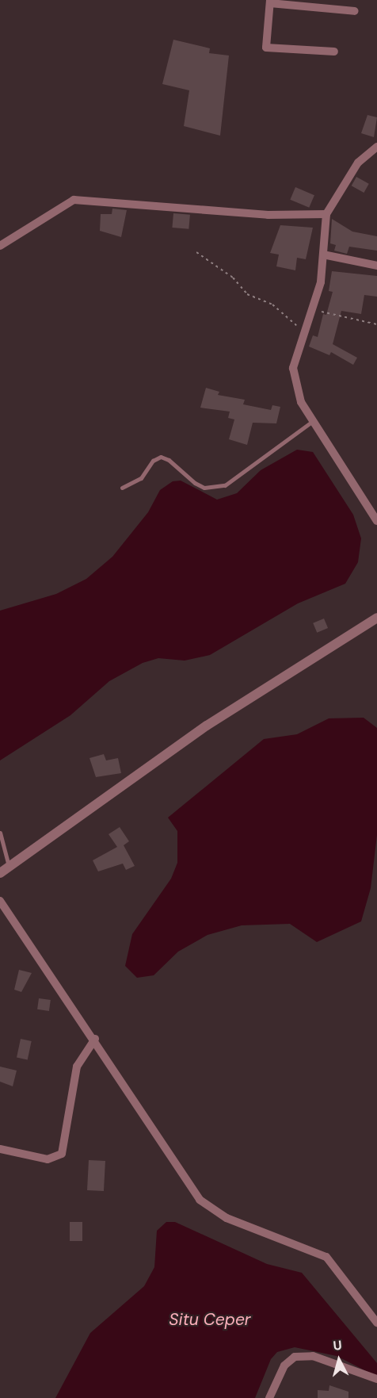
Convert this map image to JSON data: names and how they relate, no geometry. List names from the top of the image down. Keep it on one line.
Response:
{"water":["Situ Ceper"],"north":"top"}
